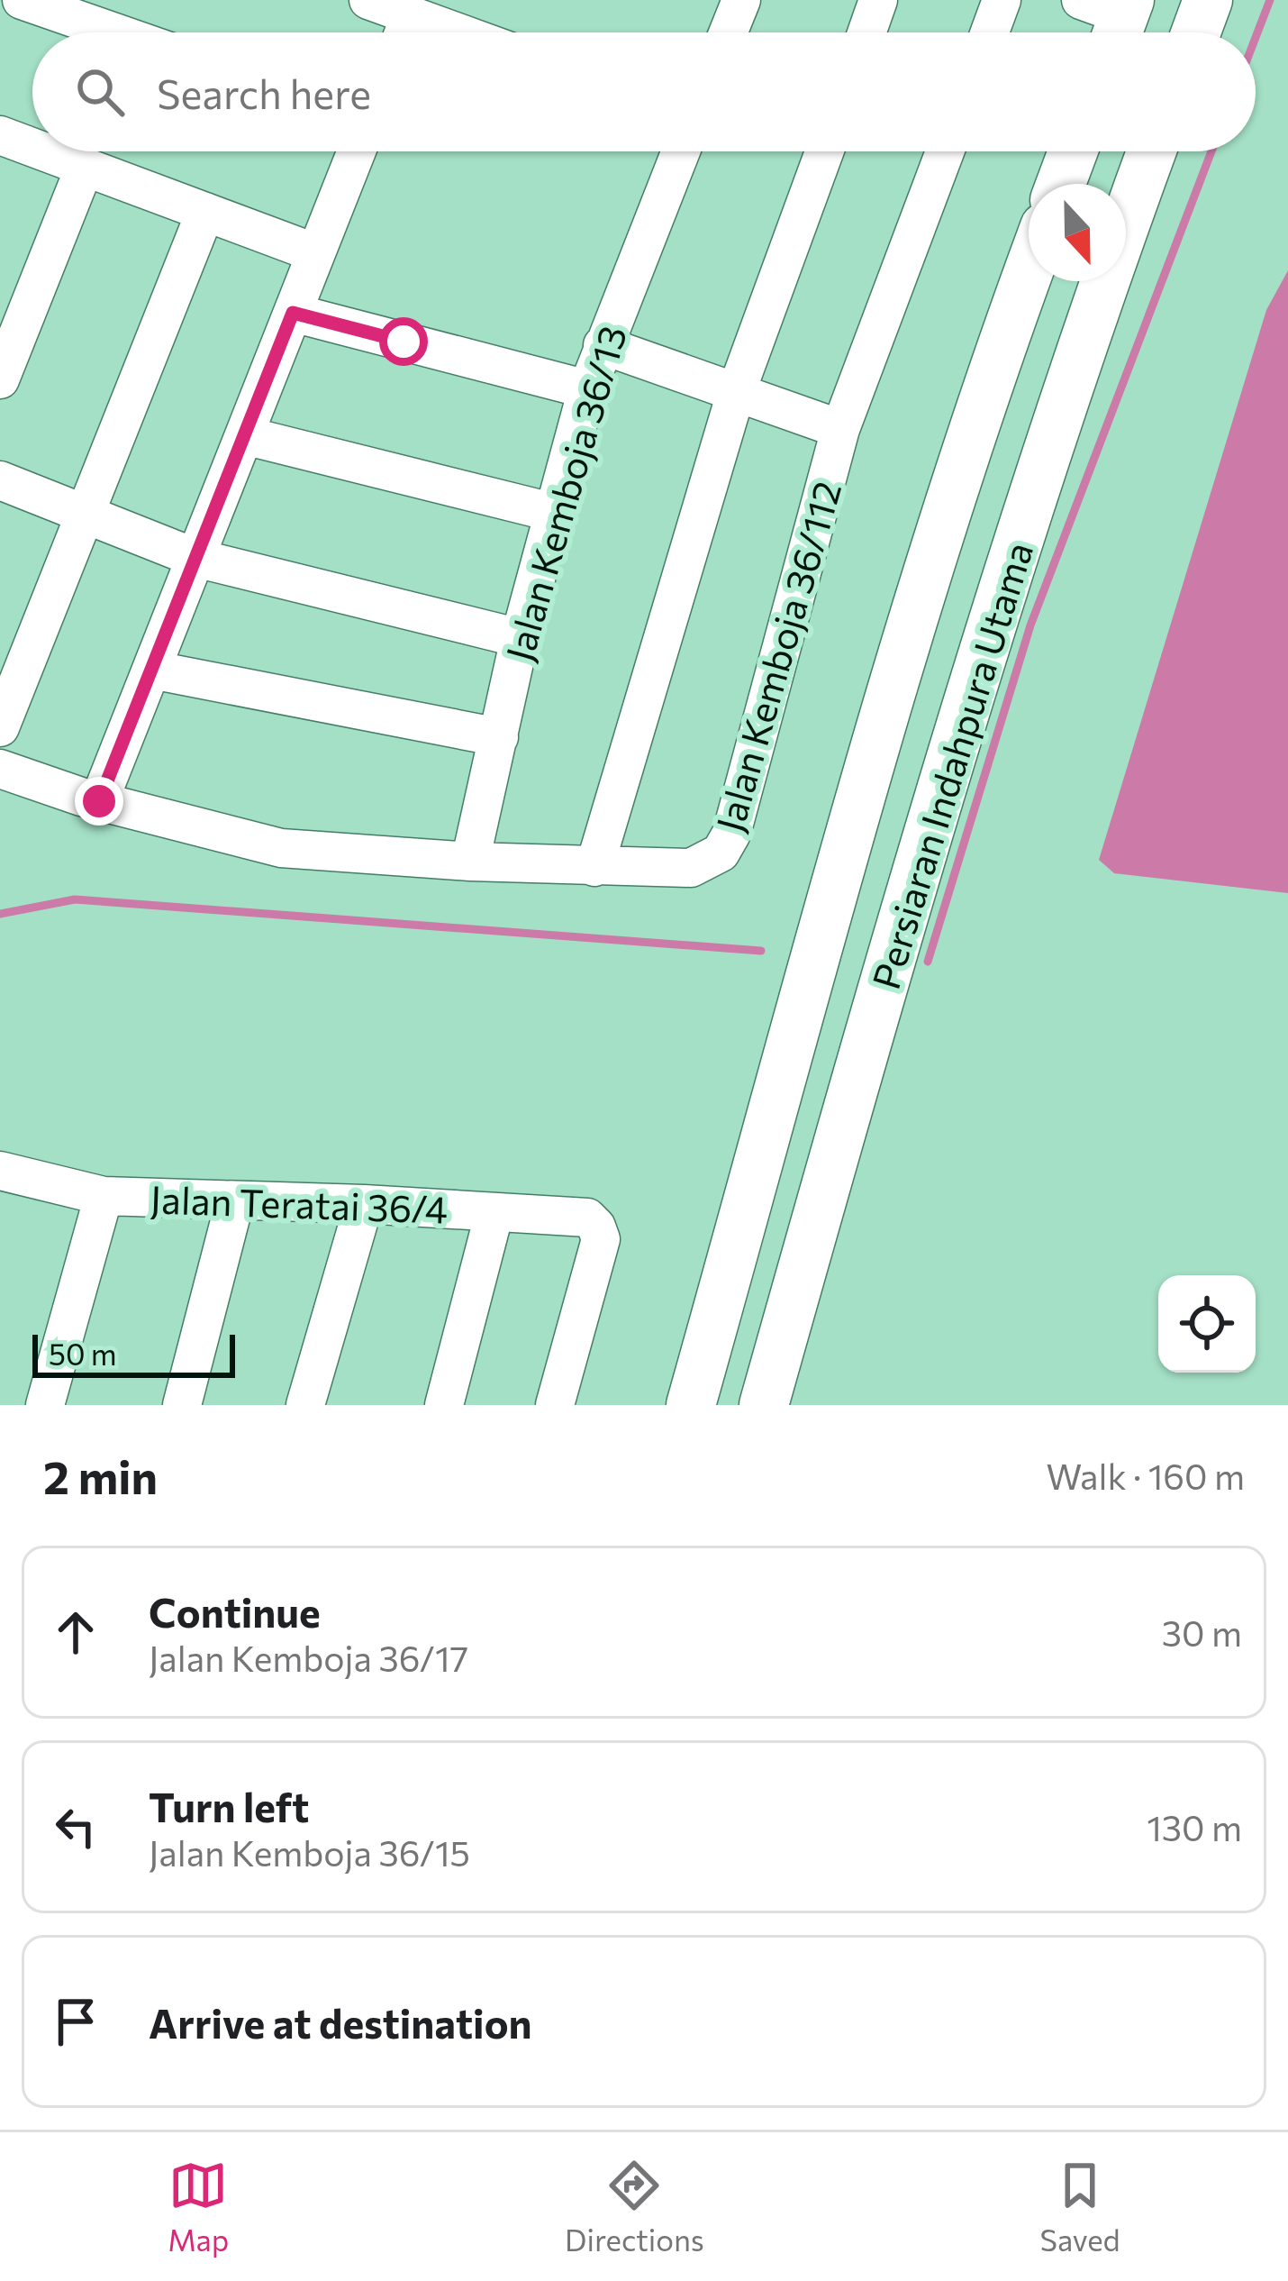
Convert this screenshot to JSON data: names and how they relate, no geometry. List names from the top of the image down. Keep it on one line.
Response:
{"streets":{"main road":["Persiaran Indahpura Utama"],"street":["Jalan Kemboja 36/13","Jalan Kemboja 36/112","Jalan Teratai 36/4"]},"crossings":[["Jalan Kemboja 36/13","Jalan Kemboja 36/112"]],"scale_bar":"50 m","north":"bottom","page":{"search":"Search here","scale":"50 m","heading":["2 min","Walk · 160 m"],"list":[["Continue","Jalan Kemboja 36/17","30 m"],["Turn left","Jalan Kemboja 36/15","130 m"],"Arrive at destination"],"nav":["Map","Directions","Saved"]}}
